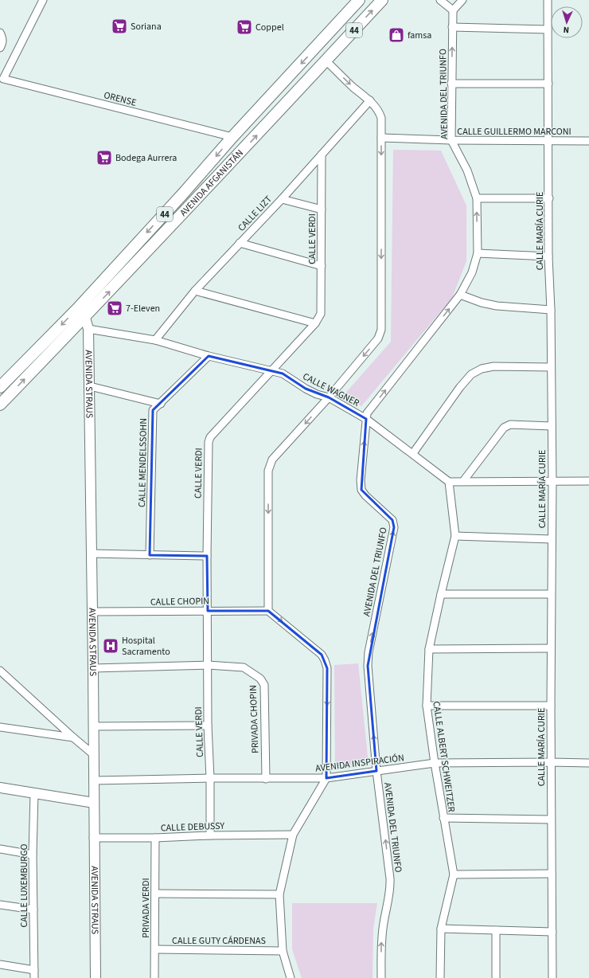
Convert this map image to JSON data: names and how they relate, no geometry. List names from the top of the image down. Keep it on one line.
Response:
{"streets":{"main road":["44","AVENIDA AFGANISTÁN"],"street":["AVENIDA DEL TRIUNFO","ORENSE","CALLE GUILLERMO MARCONI","CALLE LIZT","CALLE MARÍA CURIE","CALLE VERDI","AVENIDA STRAUS","CALLE WAGNER","CALLE MENDELSSOHN","CALLE CHOPIN","PRIVADA CHOPIN","CALLE ALBERT SCHWEITZER","AVENIDA INSPIRACIÓN","CALLE DEBUSSY","CALLE LUXEMBURGO","PRIVADA VERDI","CALLE GUTY CÁRDENAS"]},"crossings":[["AVENIDA DEL TRIUNFO","CALLE GUILLERMO MARCONI"],["AVENIDA DEL TRIUNFO","CALLE WAGNER"],["AVENIDA DEL TRIUNFO","AVENIDA INSPIRACIÓN"],["ORENSE","AVENIDA AFGANISTÁN"],["CALLE GUILLERMO MARCONI","CALLE MARÍA CURIE"],["AVENIDA AFGANISTÁN","AVENIDA STRAUS"],["CALLE LIZT","CALLE VERDI"],["CALLE LIZT","CALLE WAGNER"],["CALLE MARÍA CURIE","AVENIDA INSPIRACIÓN"],["CALLE VERDI","CALLE WAGNER"],["CALLE VERDI","CALLE CHOPIN"],["CALLE VERDI","PRIVADA CHOPIN"],["CALLE VERDI","AVENIDA INSPIRACIÓN"],["CALLE VERDI","CALLE DEBUSSY"],["AVENIDA STRAUS","CALLE WAGNER"],["AVENIDA STRAUS","CALLE CHOPIN"],["AVENIDA STRAUS","PRIVADA CHOPIN"],["AVENIDA STRAUS","AVENIDA INSPIRACIÓN"],["AVENIDA STRAUS","CALLE DEBUSSY"],["CALLE WAGNER","CALLE MENDELSSOHN"],["CALLE WAGNER","CALLE ALBERT SCHWEITZER"],["PRIVADA CHOPIN","AVENIDA INSPIRACIÓN"],["CALLE ALBERT SCHWEITZER","AVENIDA INSPIRACIÓN"],["CALLE DEBUSSY","PRIVADA VERDI"],["PRIVADA VERDI","CALLE GUTY CÁRDENAS"]],"one_way":["AVENIDA DEL TRIUNFO"],"places":{"supermarket":["Soriana","Coppel","Bodega Aurrera","7-Eleven"],"shop":["famsa"],"hospital":["Hospital Sacramento"]},"north":"bottom"}
